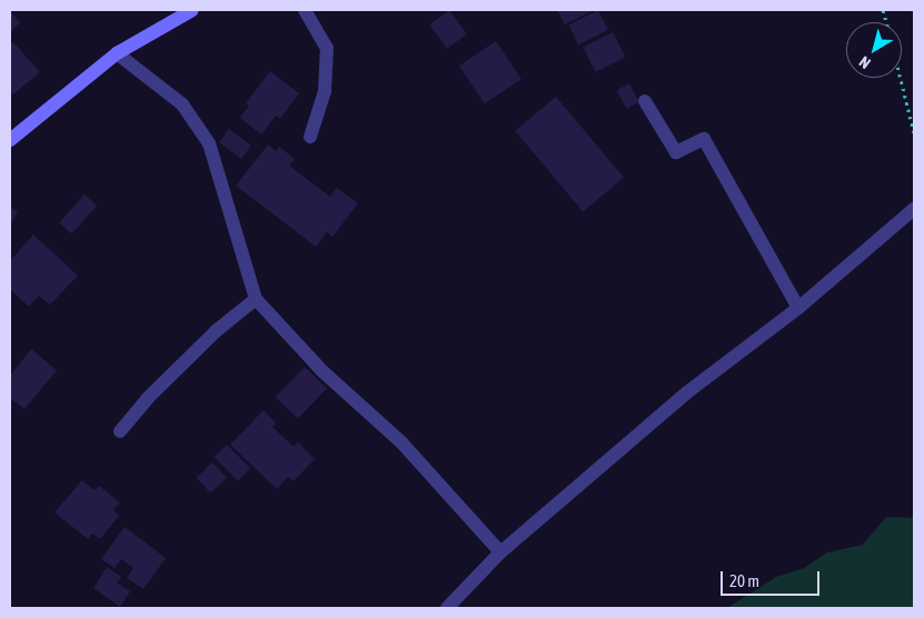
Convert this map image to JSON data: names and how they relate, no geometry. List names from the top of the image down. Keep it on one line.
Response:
{"scale_bar":"20 m","north":"bottom left"}
